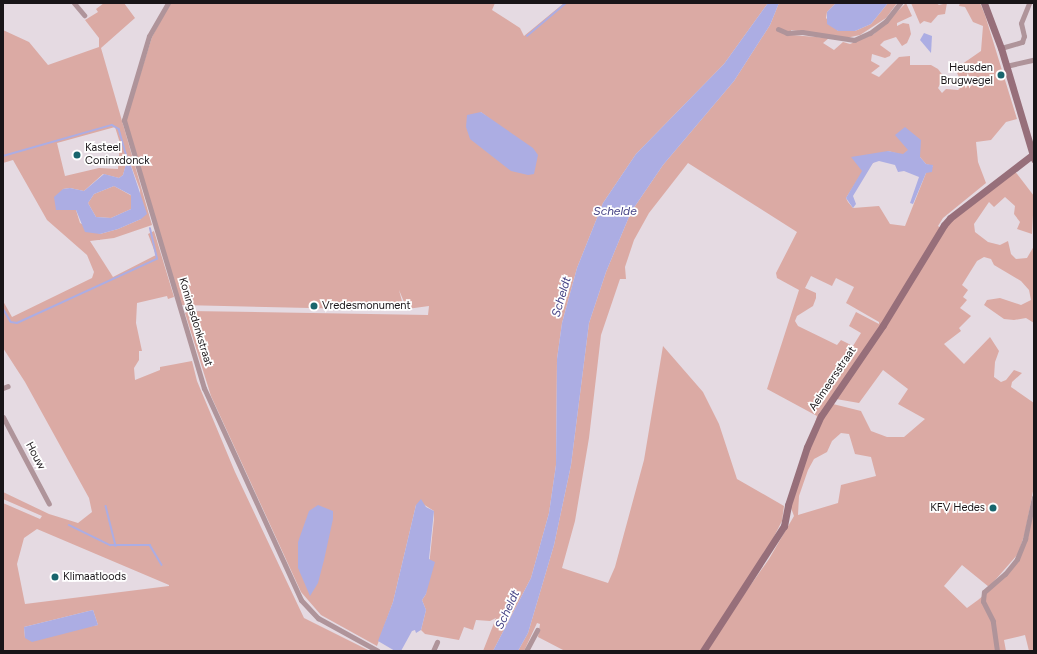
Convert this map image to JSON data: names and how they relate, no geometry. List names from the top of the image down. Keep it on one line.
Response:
{"streets":{"street":["Koningsdonkstraat","Aelmeersstraat","Houw"]},"water":["Schelde","Scheldt"],"places":["Heusden Brugwegel","Kasteel Coninxdonck","Vredesmonument","KFV Hedes","Klimaatloods"]}
